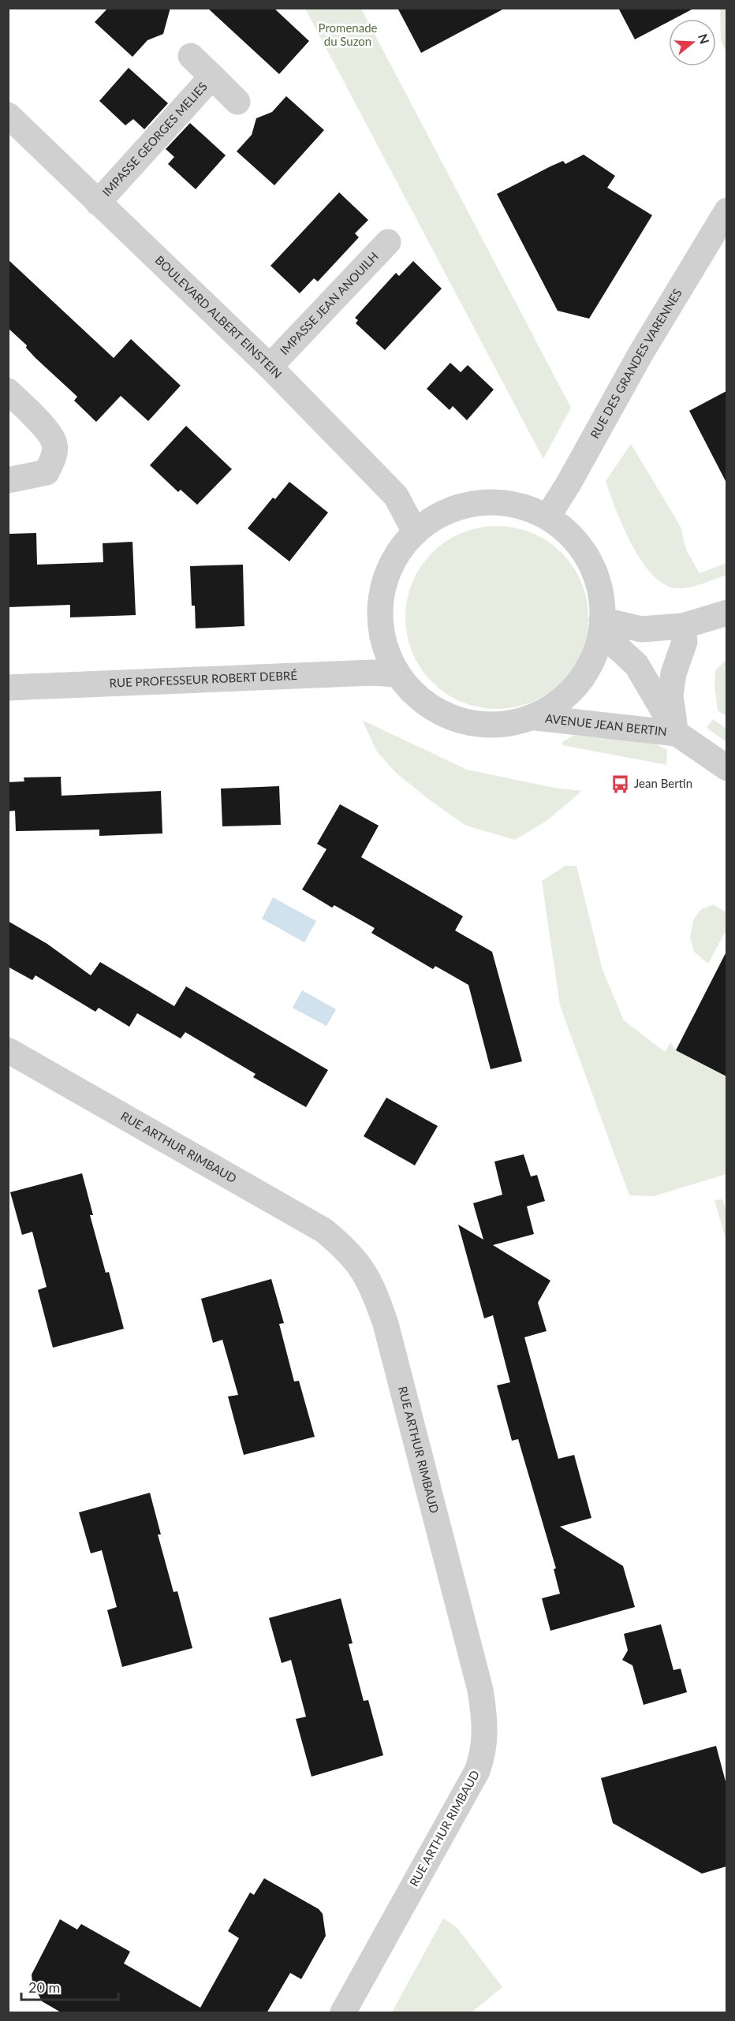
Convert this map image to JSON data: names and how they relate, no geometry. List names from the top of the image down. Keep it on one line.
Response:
{"streets":{"street":["IMPASSE GEORGES MELIES","IMPASSE JEAN ANOUILH","BOULEVARD ALBERT EINSTEIN","RUE DES GRANDES VARENNES","RUE PROFESSEUR ROBERT DEBRÉ","AVENUE JEAN BERTIN","RUE ARTHUR RIMBAUD"]},"crossings":[["IMPASSE GEORGES MELIES","BOULEVARD ALBERT EINSTEIN"],["IMPASSE JEAN ANOUILH","BOULEVARD ALBERT EINSTEIN"]],"parks":["Promenade du Suzon"],"places":{"bus stop":["Jean Bertin"]},"scale_bar":"20 m","north":"right"}
